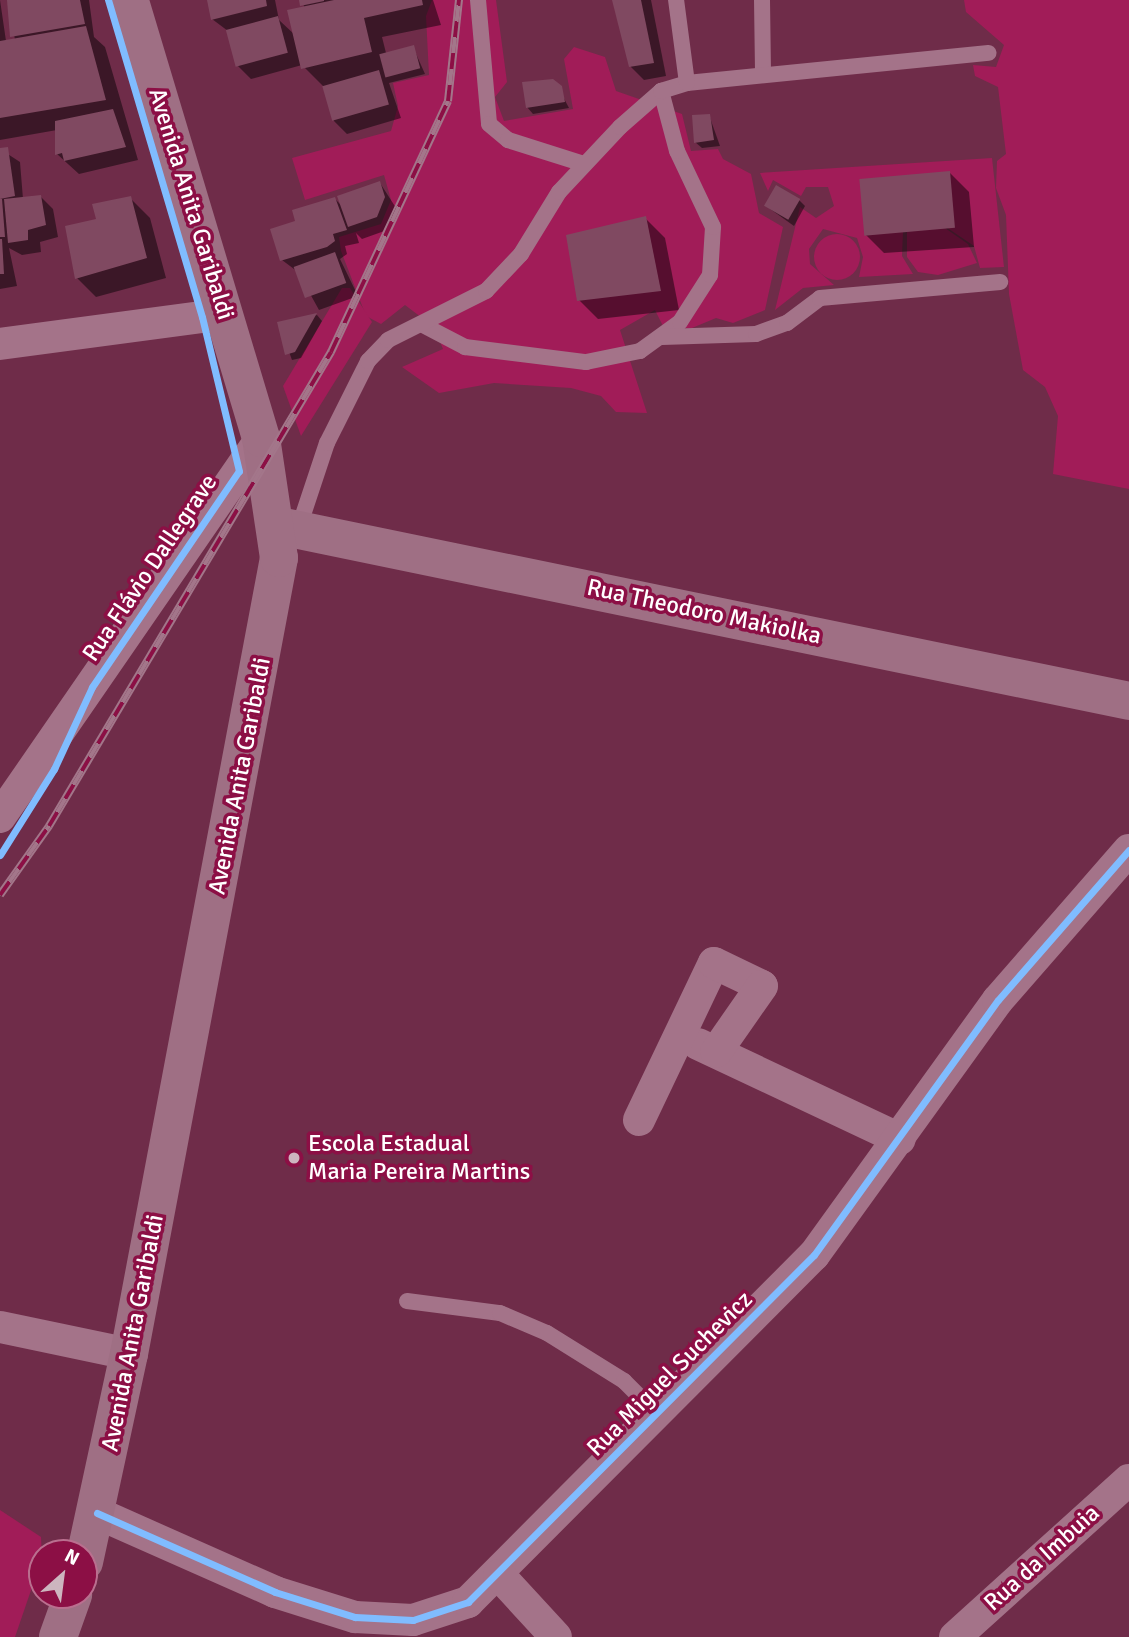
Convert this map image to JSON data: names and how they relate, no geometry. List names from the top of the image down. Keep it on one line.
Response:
{"streets":{"main road":["Avenida Anita Garibaldi","Rua Theodoro Makiolka"],"street":["Rua Flávio Dallegrave","Rua Miguel Suchevicz","Rua da Imbuia"]},"crossings":[["Avenida Anita Garibaldi","Rua Flávio Dallegrave"],["Avenida Anita Garibaldi","Rua Theodoro Makiolka"],["Avenida Anita Garibaldi","Rua Miguel Suchevicz"]],"places":["Escola Estadual Maria Pereira Martins"],"north":"top right"}
